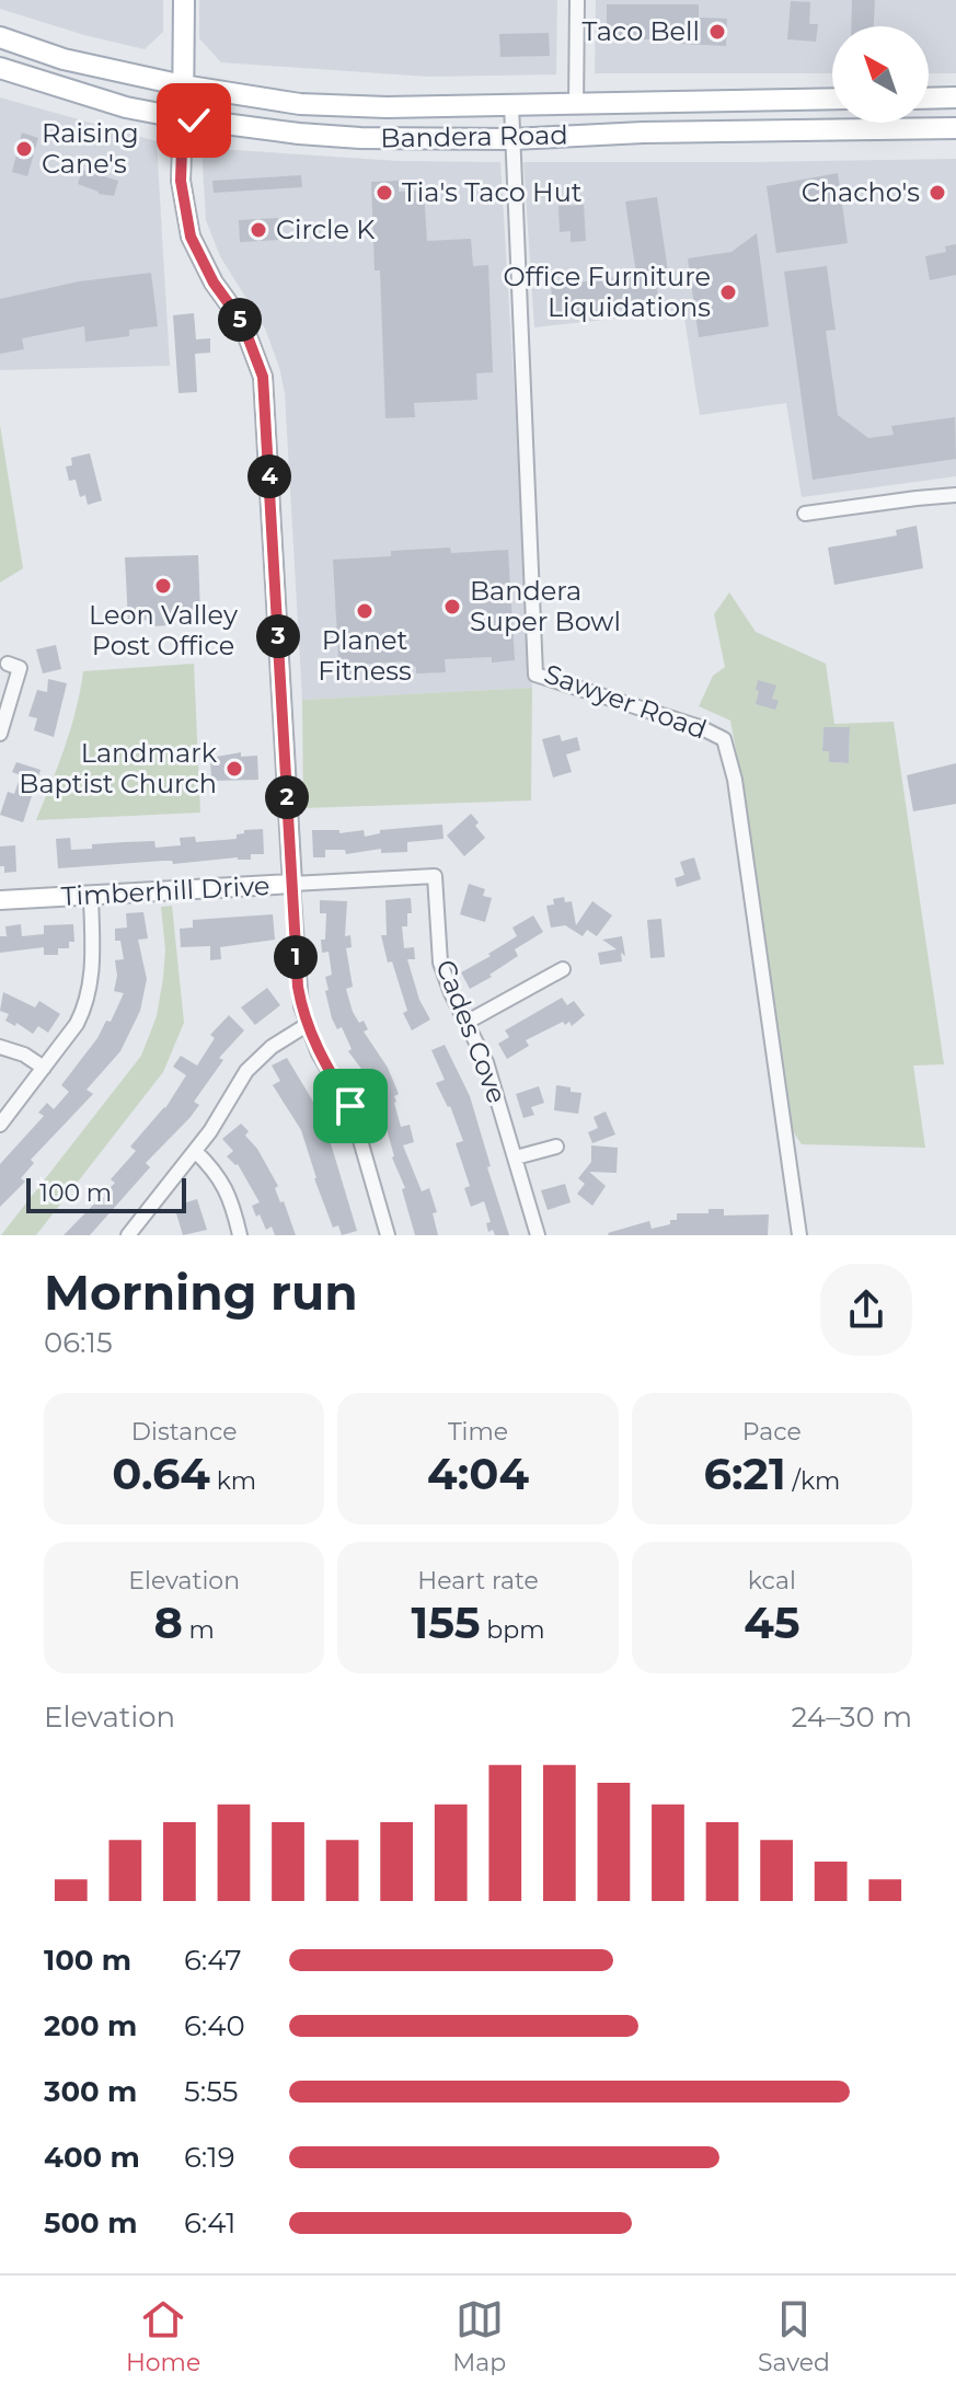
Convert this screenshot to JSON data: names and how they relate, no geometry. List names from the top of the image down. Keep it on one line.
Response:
{"streets":{"main road":["Bandera Road"],"street":["Sawyer Road","Timberhill Drive","Cades Cove"]},"crossings":[["Bandera Road","Sawyer Road"],["Timberhill Drive","Cades Cove"]],"places":["Taco Bell","Raising Cane's","Tia's Taco Hut","Chacho's","Circle K","Office Furniture Liquidations","Leon Valley Post Office","Bandera Super Bowl","Planet Fitness","Landmark Baptist Church"],"scale_bar":"100 m","north":"top left","page":{"pins":["5","4","3","2","1"],"scale":"100 m","heading":["Morning run","06:15"],"stats":[["Distance","0.64 km"],["Time","4:04"],["Pace","6:21 /km"],["Elevation","8 m"],["Heart rate","155 bpm"],["kcal","45"]],"chart":["Elevation","24–30 m"],"list":[{"name":"100 m","note":"6:47"},{"name":"200 m","note":"6:40"},{"name":"300 m","note":"5:55"},{"name":"400 m","note":"6:19"},{"name":"500 m","note":"6:41"}],"tabs":["Home","Map","Saved"]}}
